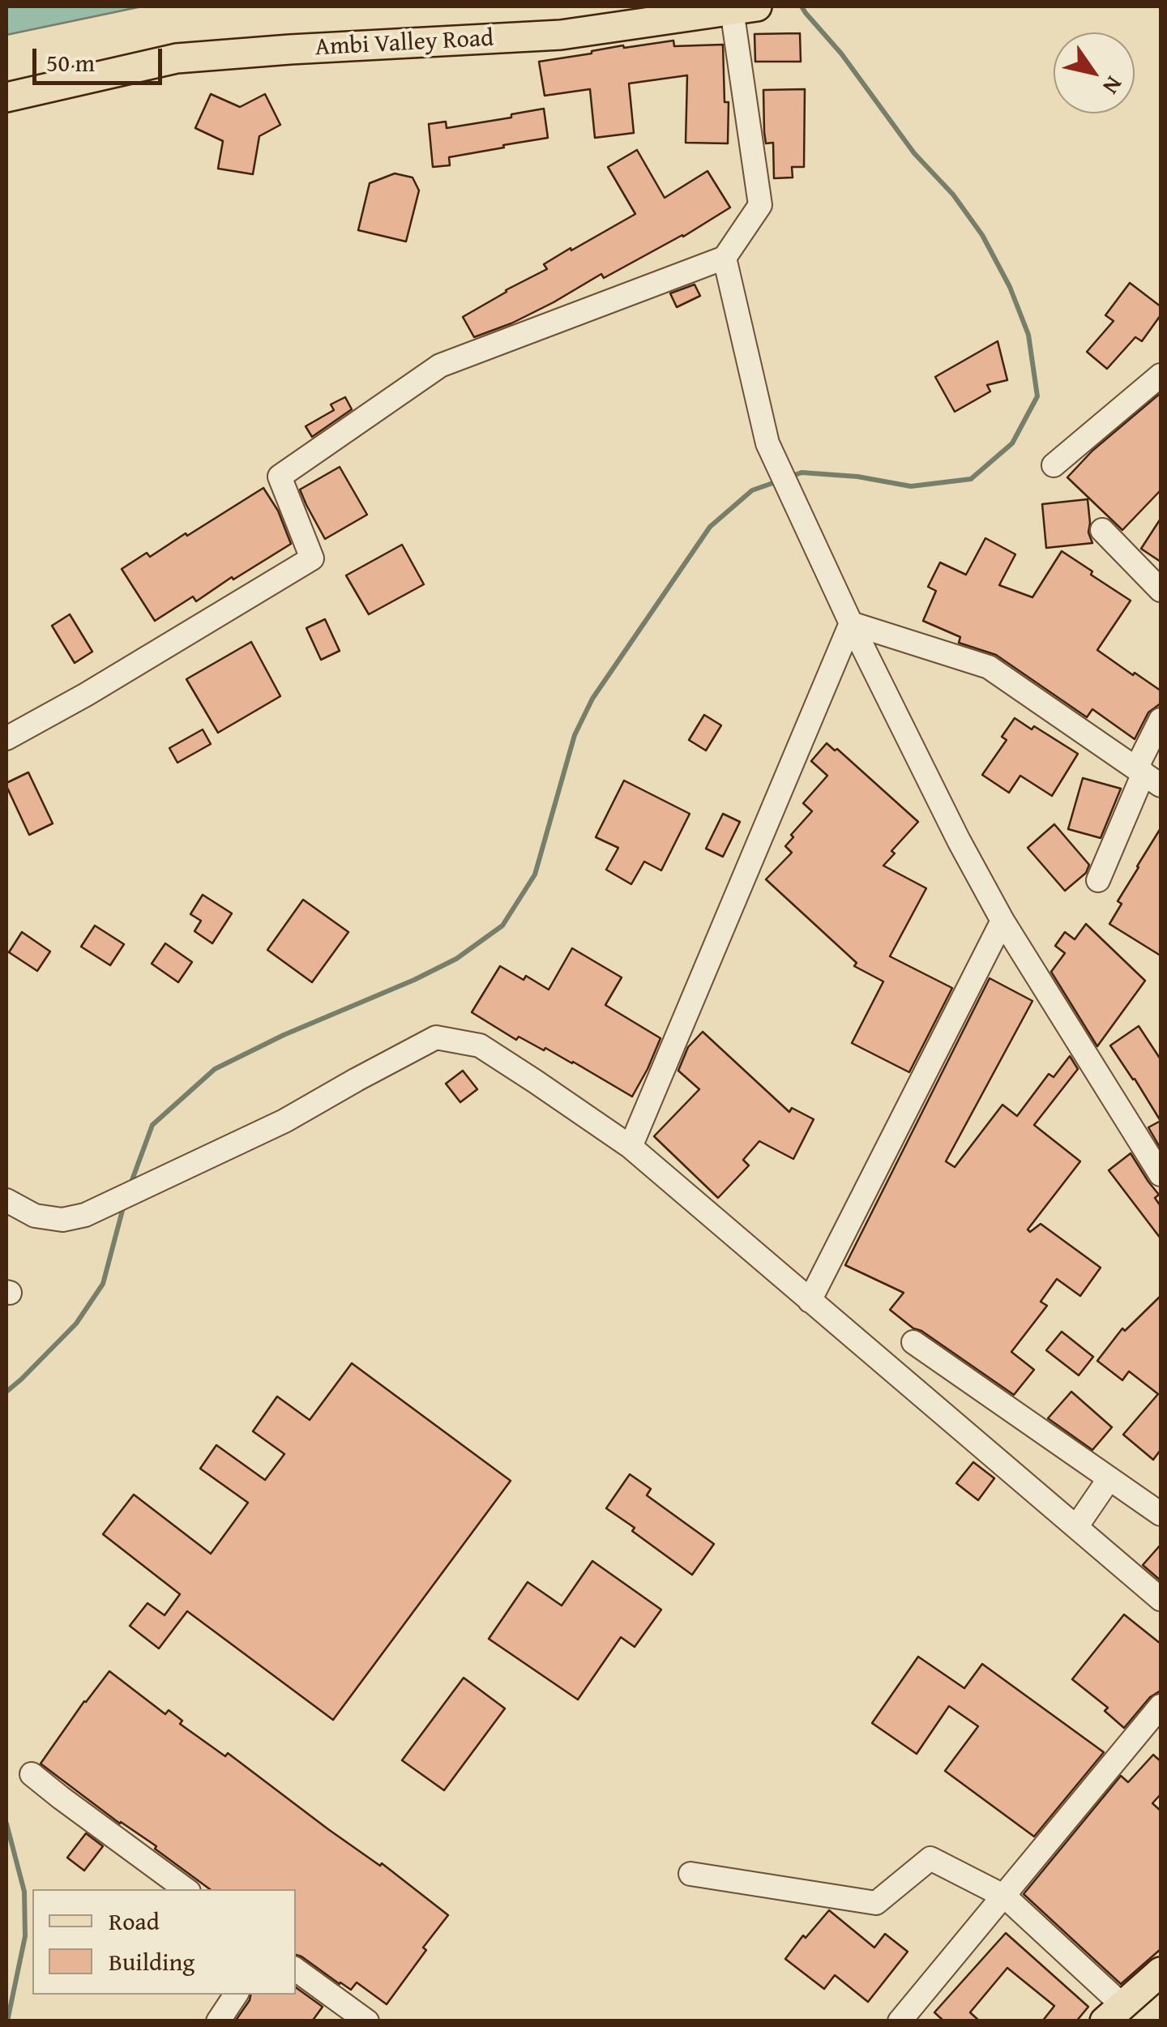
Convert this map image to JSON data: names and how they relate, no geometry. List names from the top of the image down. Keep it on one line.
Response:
{"streets":{"main road":["Ambi Valley Road"]},"legend":["Road","Building"],"scale_bar":"50 m","north":"bottom right"}
